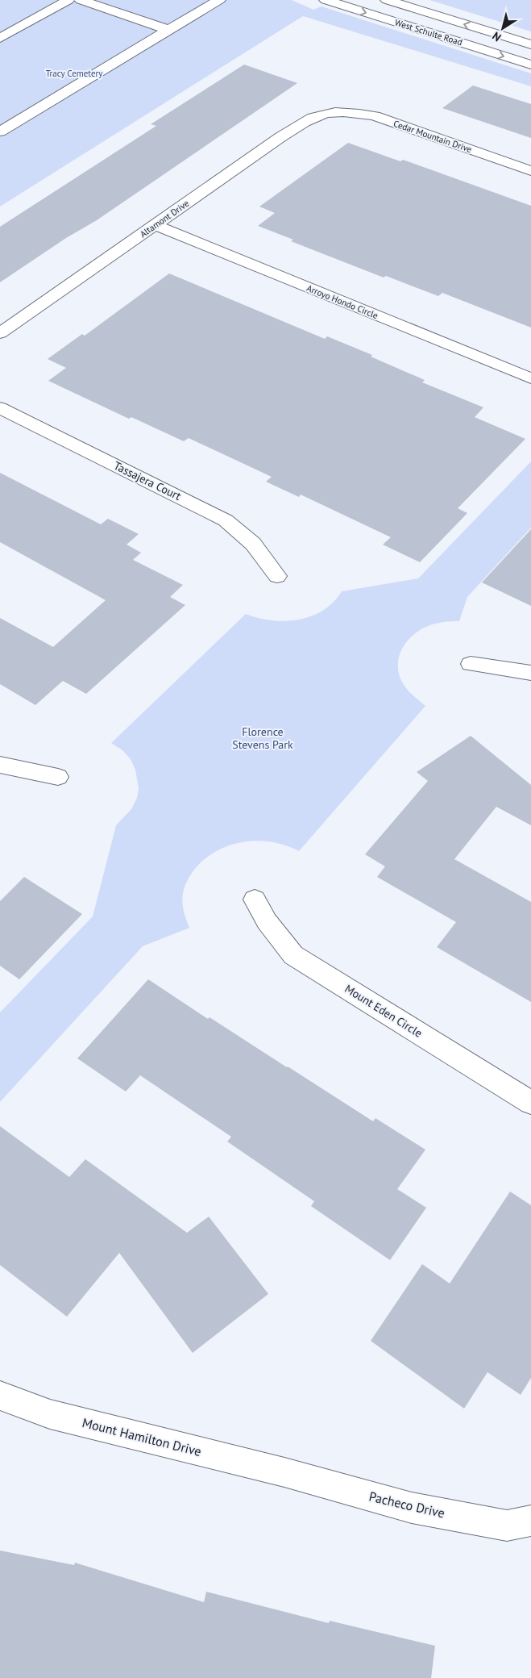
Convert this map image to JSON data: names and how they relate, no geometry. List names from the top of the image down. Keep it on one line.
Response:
{"streets":{"street":["West Schulte Road","Cedar Mountain Drive","Altamont Drive","Arroyo Hondo Circle","Tassajera Court","Mount Eden Circle","Mount Hamilton Drive","Pacheco Drive"]},"crossings":[["Cedar Mountain Drive","Altamont Drive"],["Altamont Drive","Arroyo Hondo Circle"],["Mount Hamilton Drive","Pacheco Drive"]],"parks":["Tracy Cemetery","Florence Stevens Park"],"north":"bottom left"}
